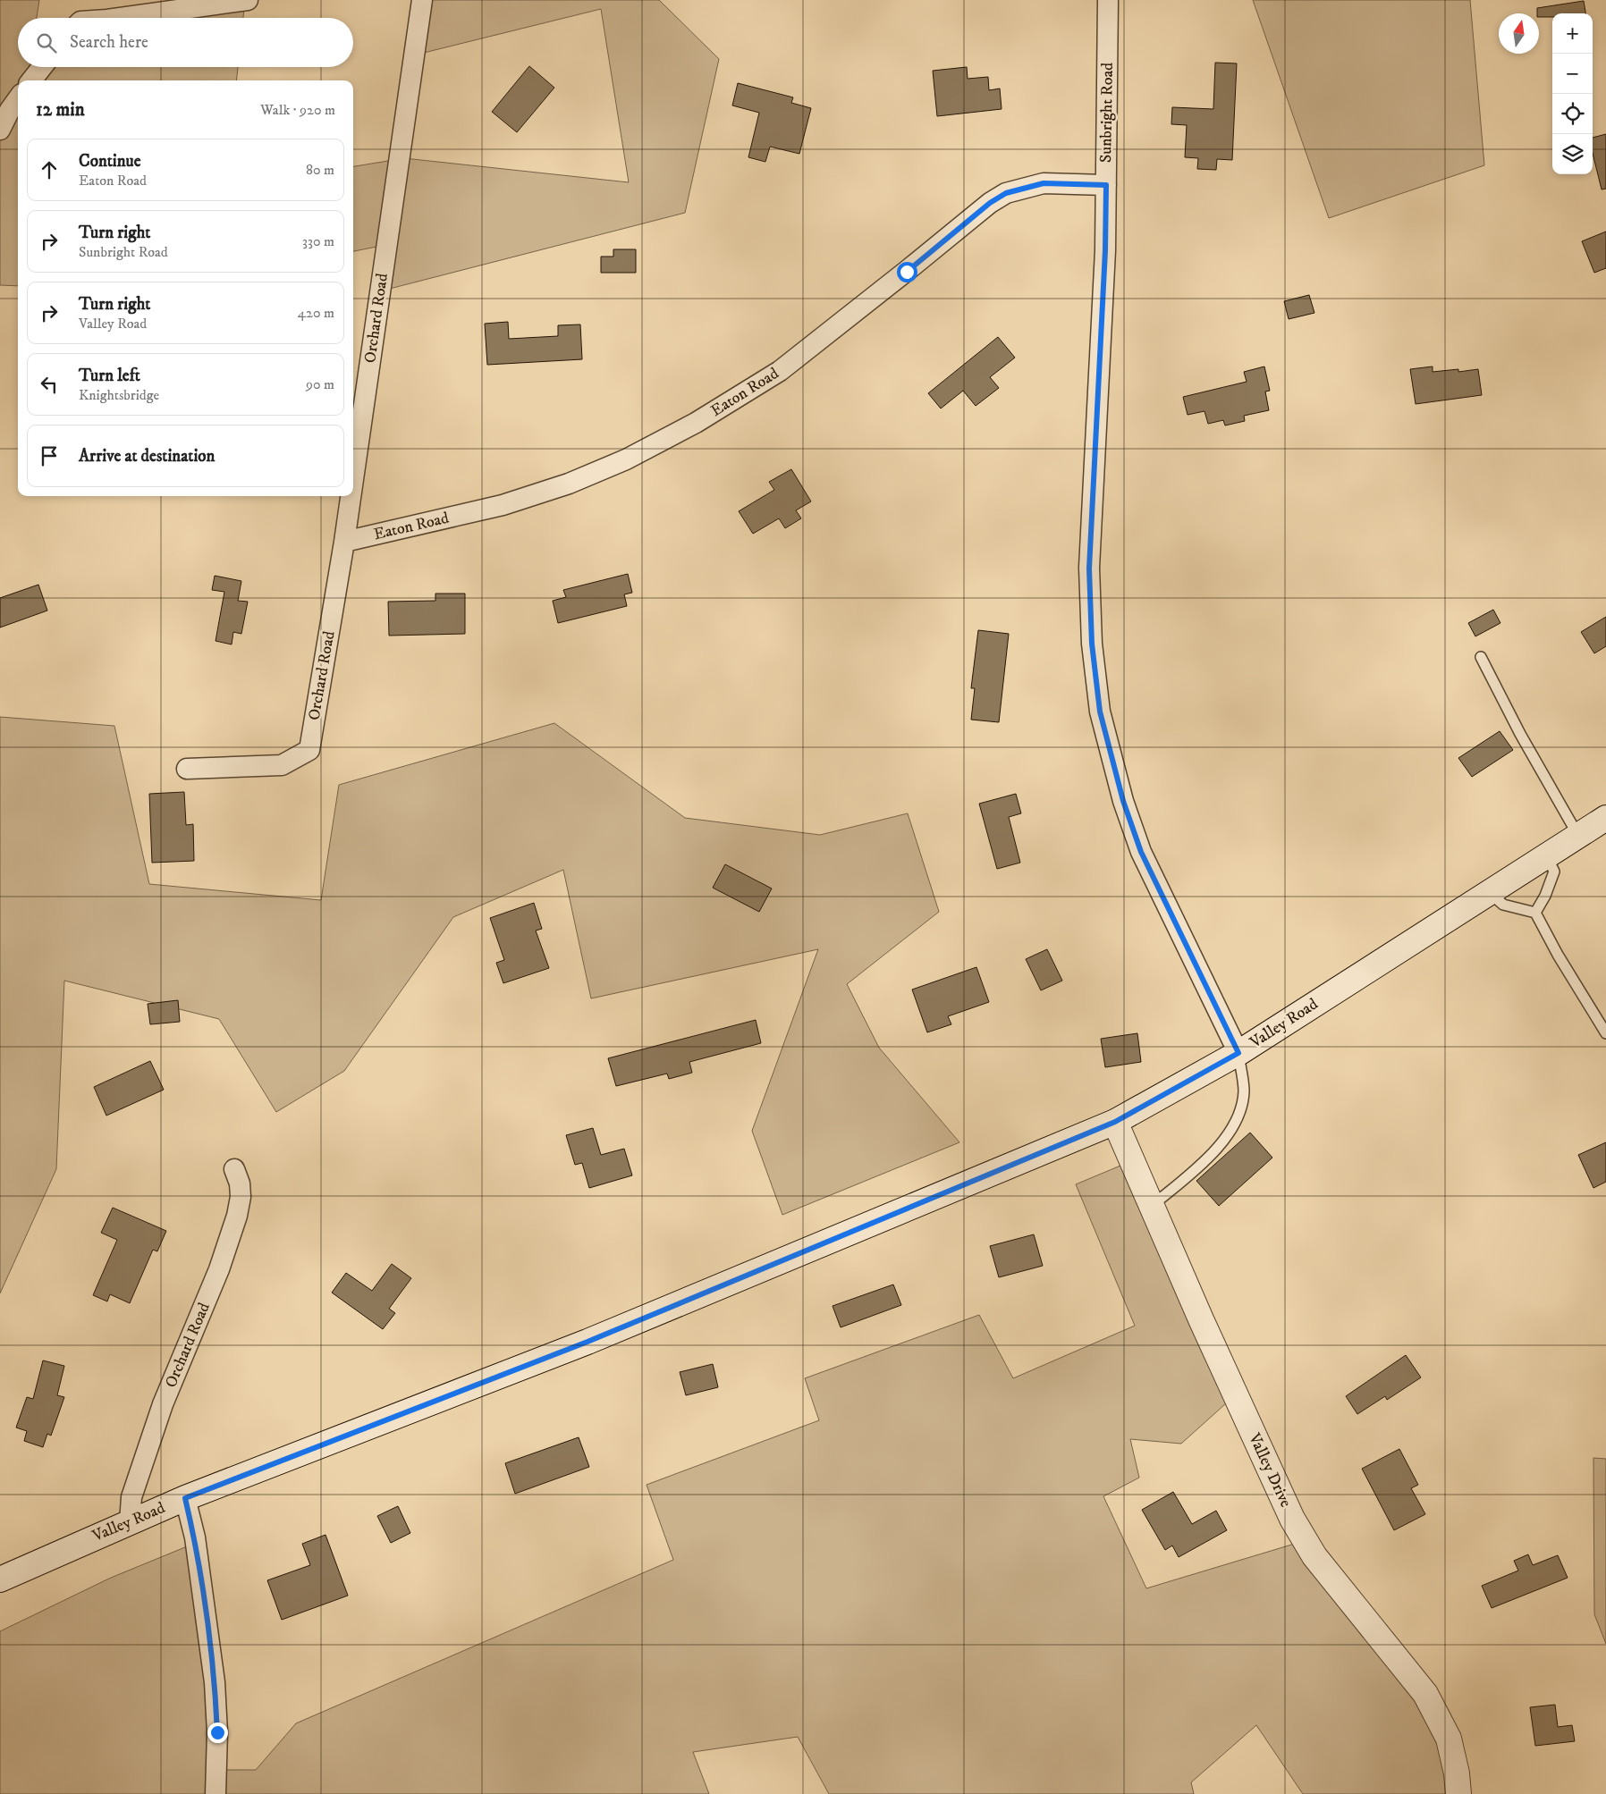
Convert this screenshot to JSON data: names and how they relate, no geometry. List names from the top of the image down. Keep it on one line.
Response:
{"streets":{"main road":["Valley Road","Valley Drive"],"street":["Sunbright Road","Orchard Road","Eaton Road"]},"crossings":[["Sunbright Road","Eaton Road"],["Sunbright Road","Valley Road"],["Orchard Road","Eaton Road"],["Orchard Road","Valley Road"],["Valley Road","Valley Drive"]],"north":"top","page":{"map_buttons":["+","−"],"search":"Search here","heading":["12 min","Walk · 920 m"],"list":[["Continue","Eaton Road","80 m"],["Turn right","Sunbright Road","330 m"],["Turn right","Valley Road","420 m"],["Turn left","Knightsbridge","90 m"],"Arrive at destination"]}}
